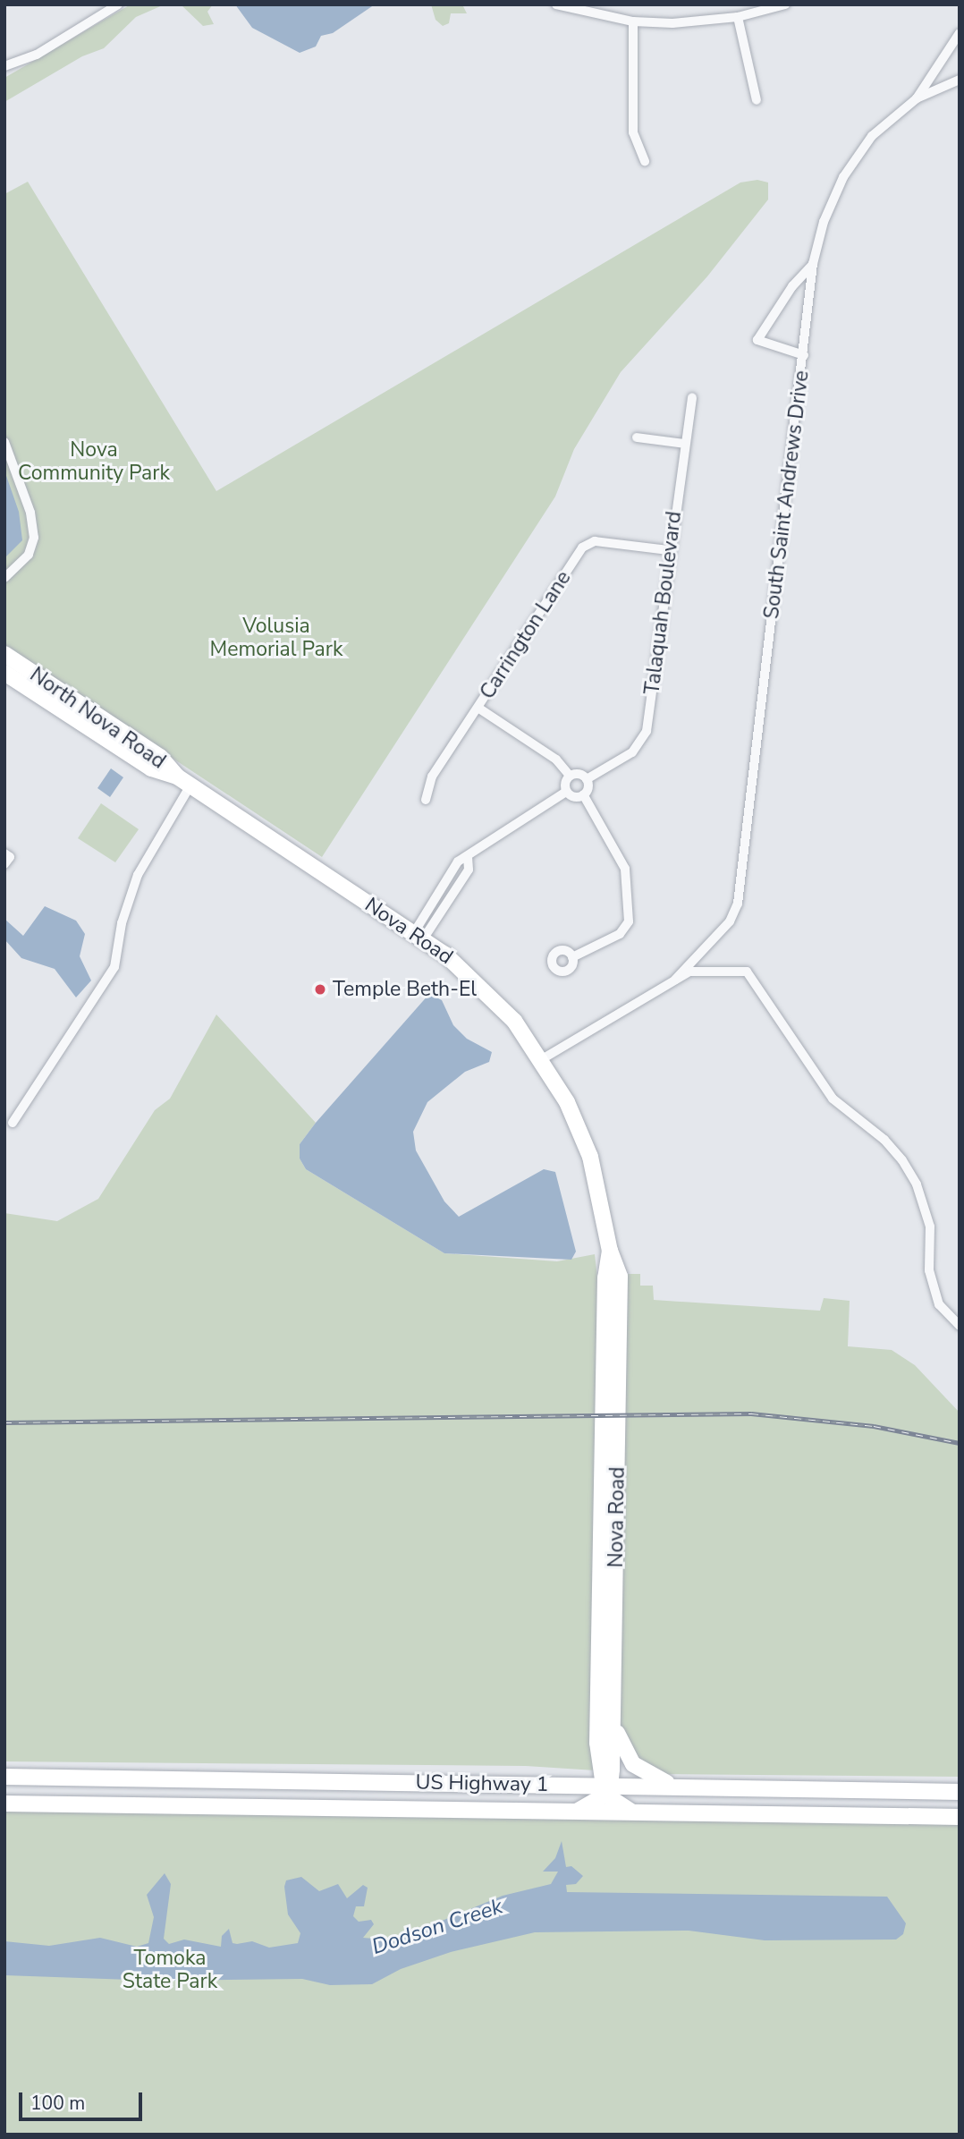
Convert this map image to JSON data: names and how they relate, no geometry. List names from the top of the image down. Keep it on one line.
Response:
{"streets":{"main road":["North Nova Road","Nova Road","US Highway 1"],"street":["South Saint Andrews Drive","Talaquah Boulevard","Carrington Lane"]},"crossings":[["Talaquah Boulevard","Carrington Lane"],["North Nova Road","Nova Road"],["Nova Road","US Highway 1"]],"water":["Dodson Creek"],"parks":["Nova Community Park","Volusia Memorial Park","Tomoka State Park"],"places":["Temple Beth-El"],"scale_bar":"100 m"}
